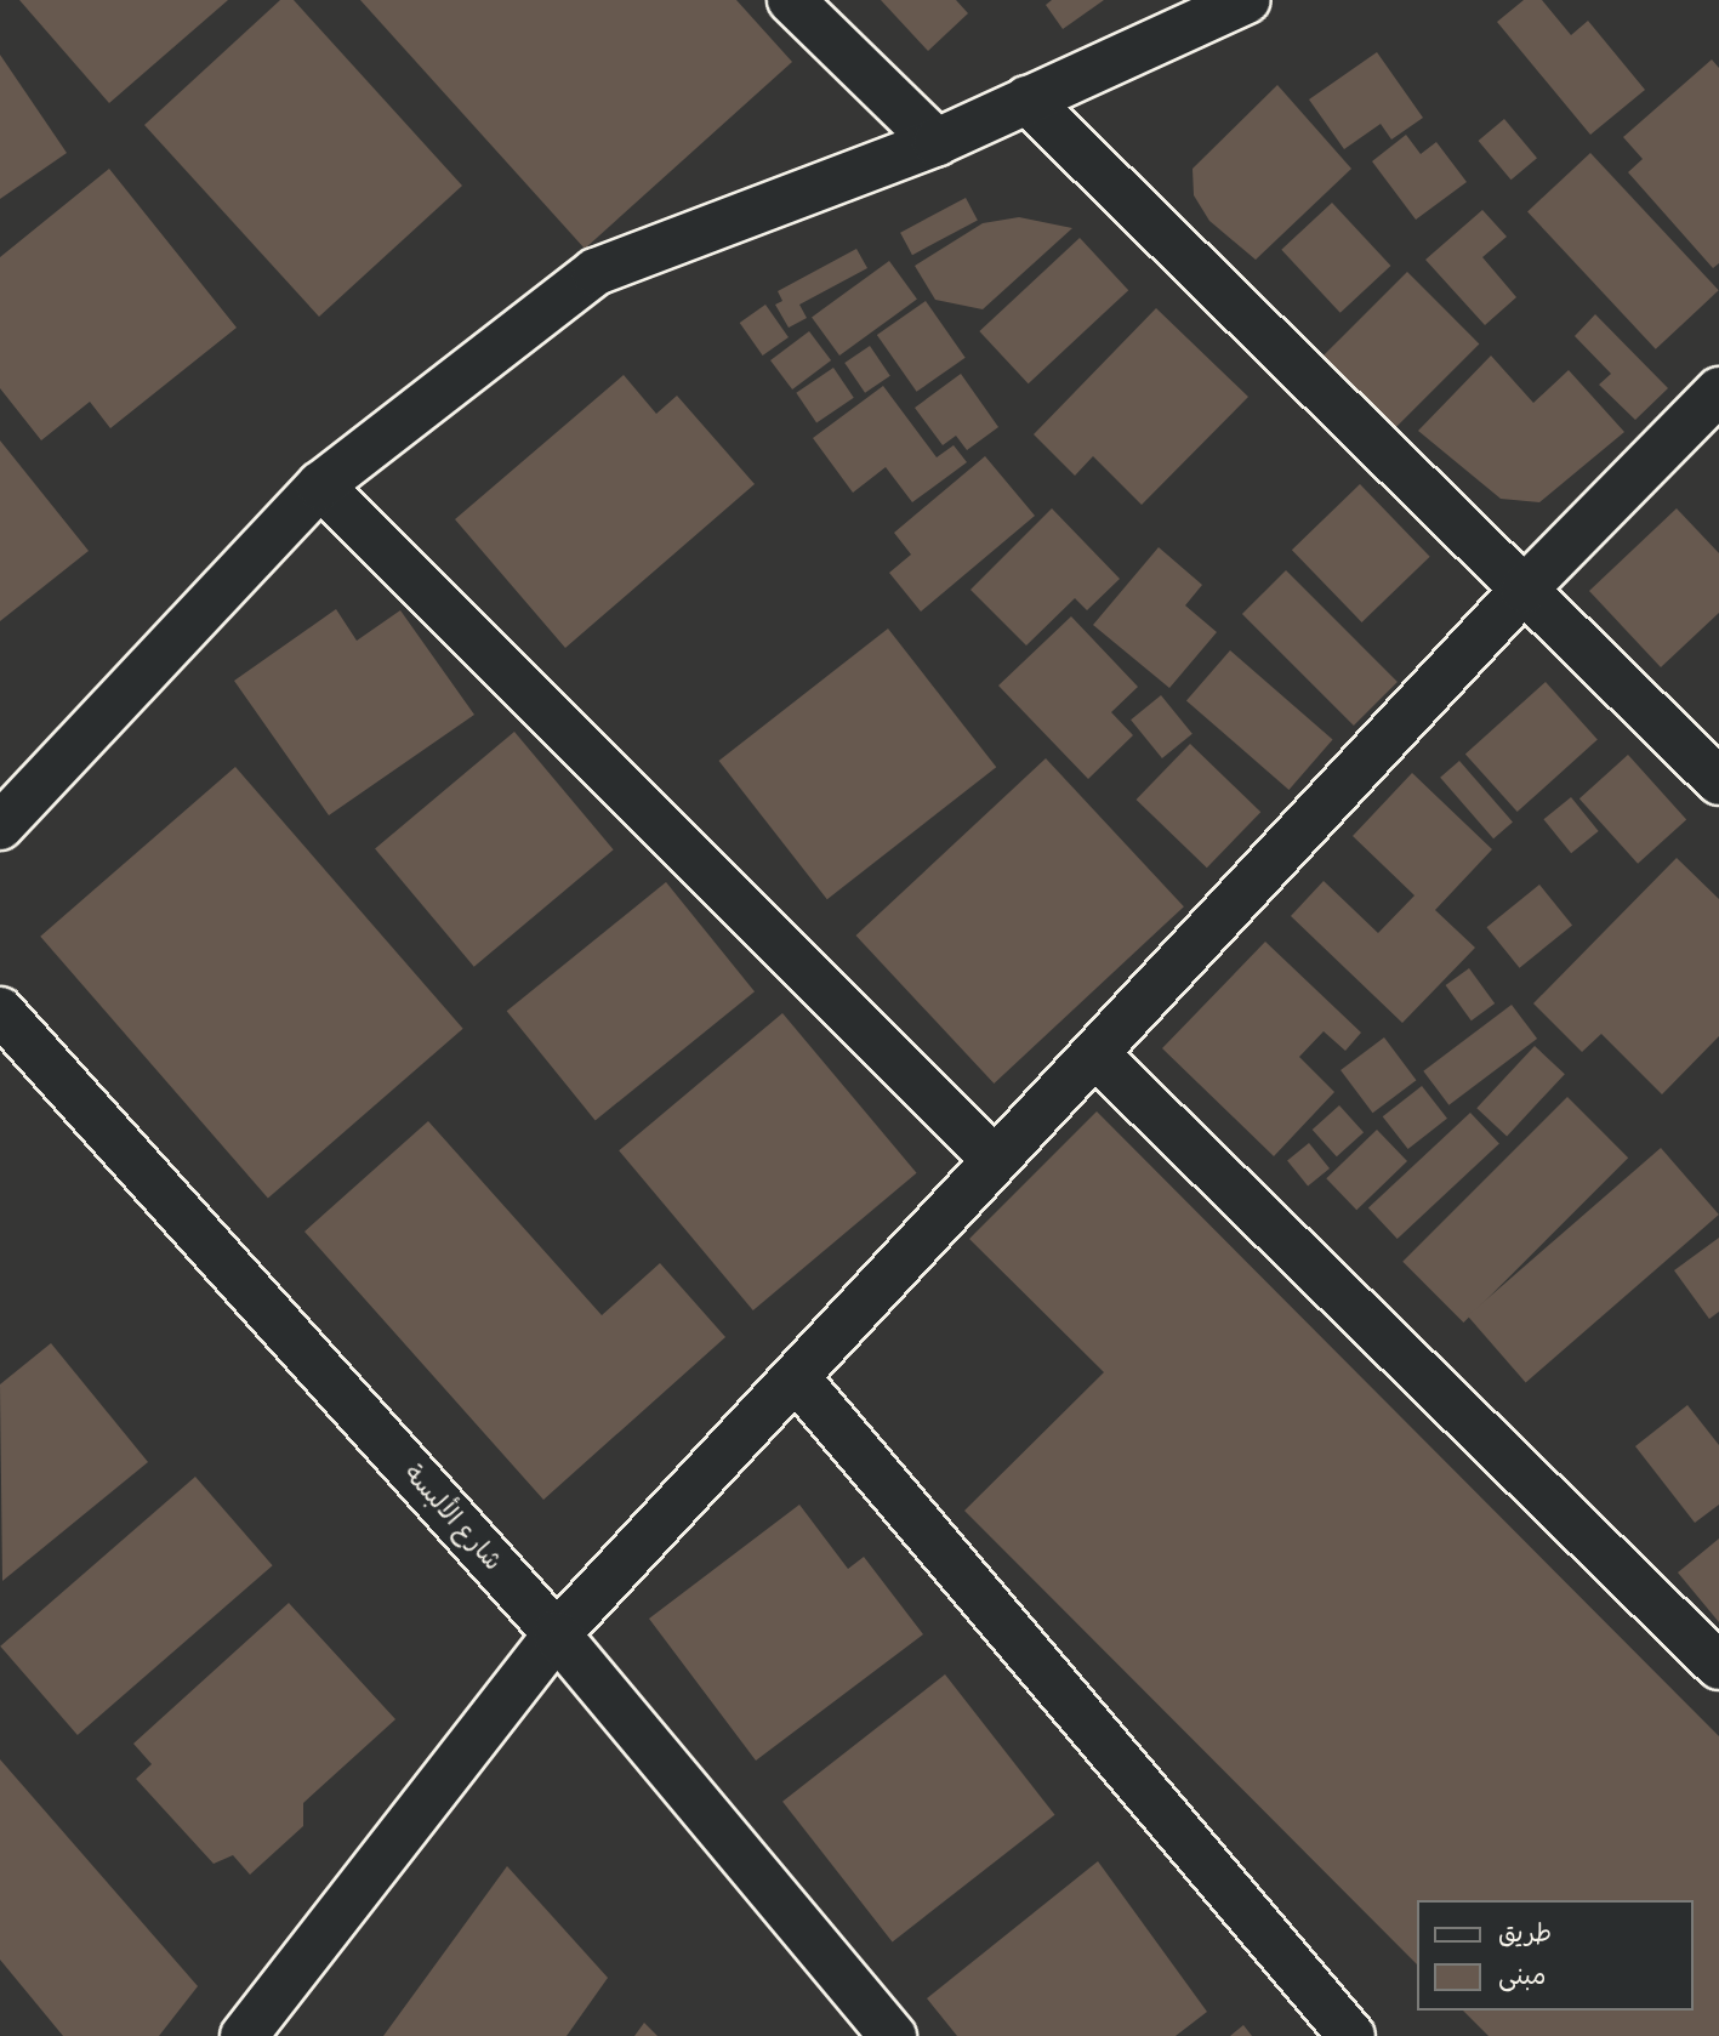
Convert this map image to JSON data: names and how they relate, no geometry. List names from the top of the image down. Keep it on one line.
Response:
{"streets":{"street":["شارع الألبسة"]},"legend":["طريق","مبنى"]}
